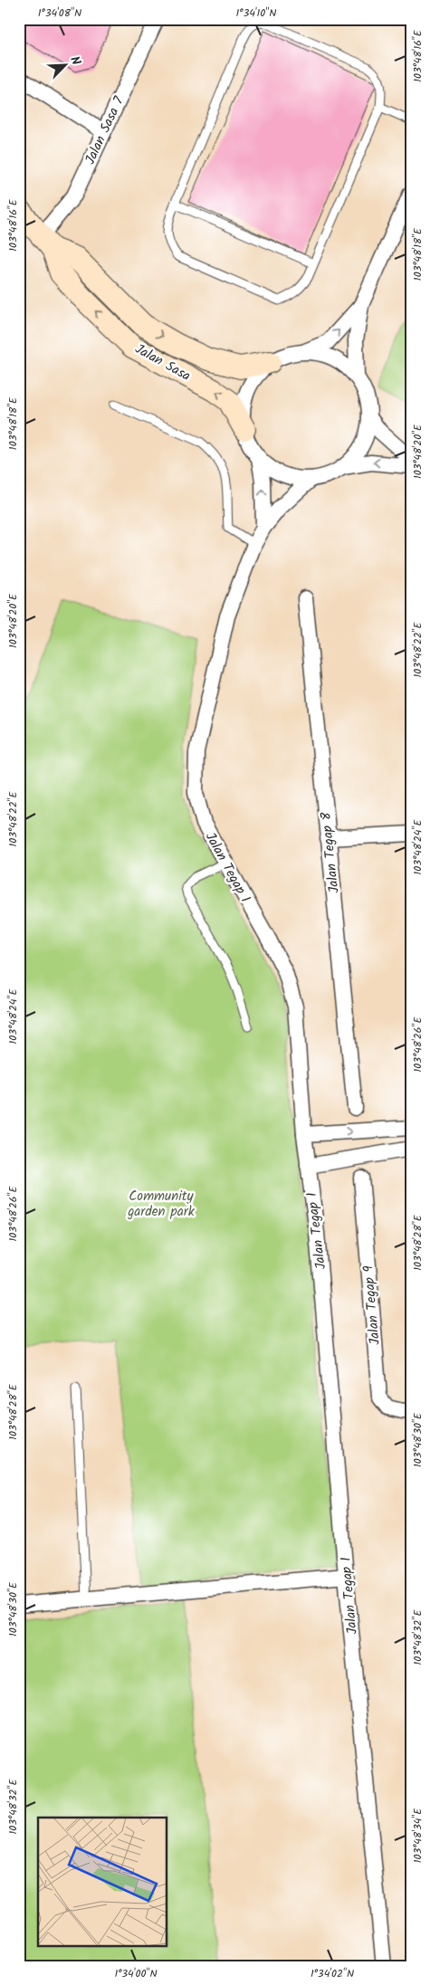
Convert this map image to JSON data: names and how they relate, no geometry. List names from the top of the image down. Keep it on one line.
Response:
{"streets":{"street":["Jalan Sasa 7","Jalan Sasa","Jalan Tegap 8","Jalan Tegap 1","Jalan Tegap 9"]},"crossings":[["Jalan Sasa 7","Jalan Sasa"],["Jalan Sasa","Jalan Tegap 1"]],"parks":["Community garden park"],"north":"top right","coordinates":["1°34'08\"N","1°34'10\"N","103°48'16\"E","103°48'18\"E","103°48'20\"E","103°48'22\"E","103°48'24\"E","103°48'26\"E","103°48'28\"E","103°48'30\"E","103°48'32\"E","103°48'34\"E","1°34'00\"N","1°34'02\"N"]}
